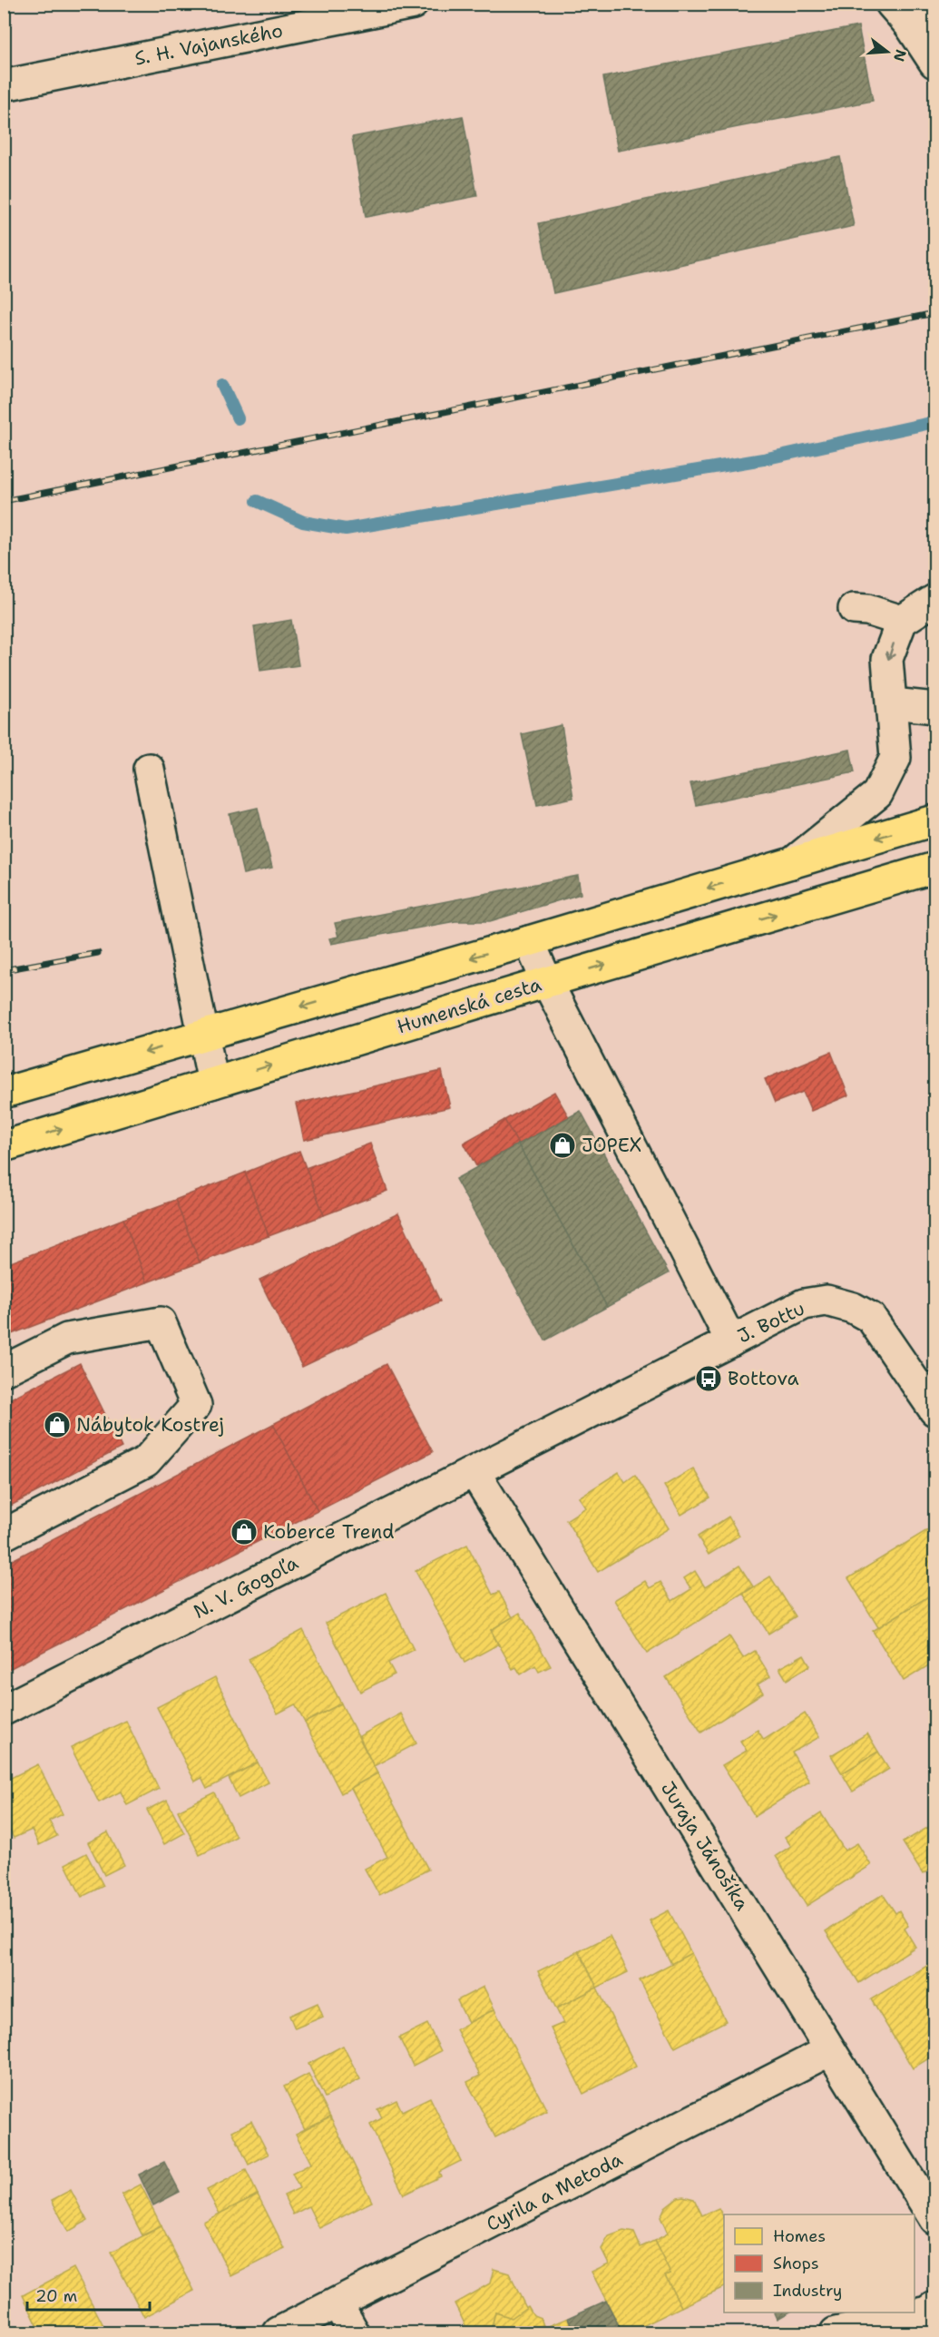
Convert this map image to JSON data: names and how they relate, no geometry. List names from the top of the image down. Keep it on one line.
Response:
{"streets":{"main road":["Humenská cesta"],"street":["S. H. Vajanského","J. Bottu","N. V. Gogoľa","Juraja Jánošíka","Cyrila a Metoda"]},"crossings":[["J. Bottu","N. V. Gogoľa"],["N. V. Gogoľa","Juraja Jánošíka"],["Juraja Jánošíka","Cyrila a Metoda"]],"places":{"shop":["JOPEX","Nábytok Kostrej","Koberce Trend"],"bus stop":["Bottova"]},"legend":["Homes","Shops","Industry"],"scale_bar":"20 m","north":"right"}
